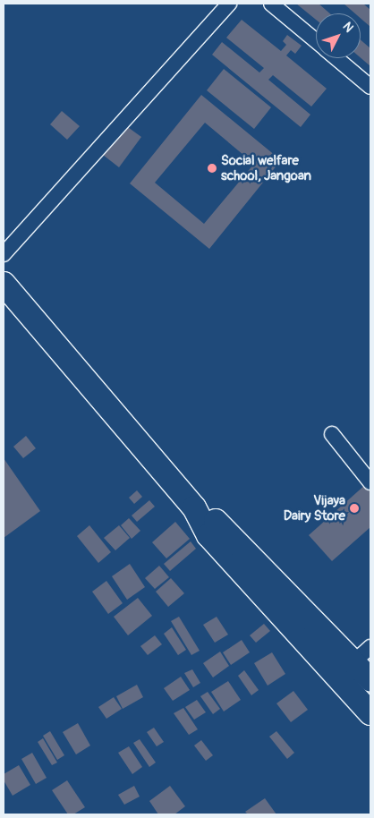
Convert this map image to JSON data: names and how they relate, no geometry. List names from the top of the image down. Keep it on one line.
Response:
{"places":["Social welfare school, Jangoan","Vijaya Dairy Store"],"north":"top right"}
